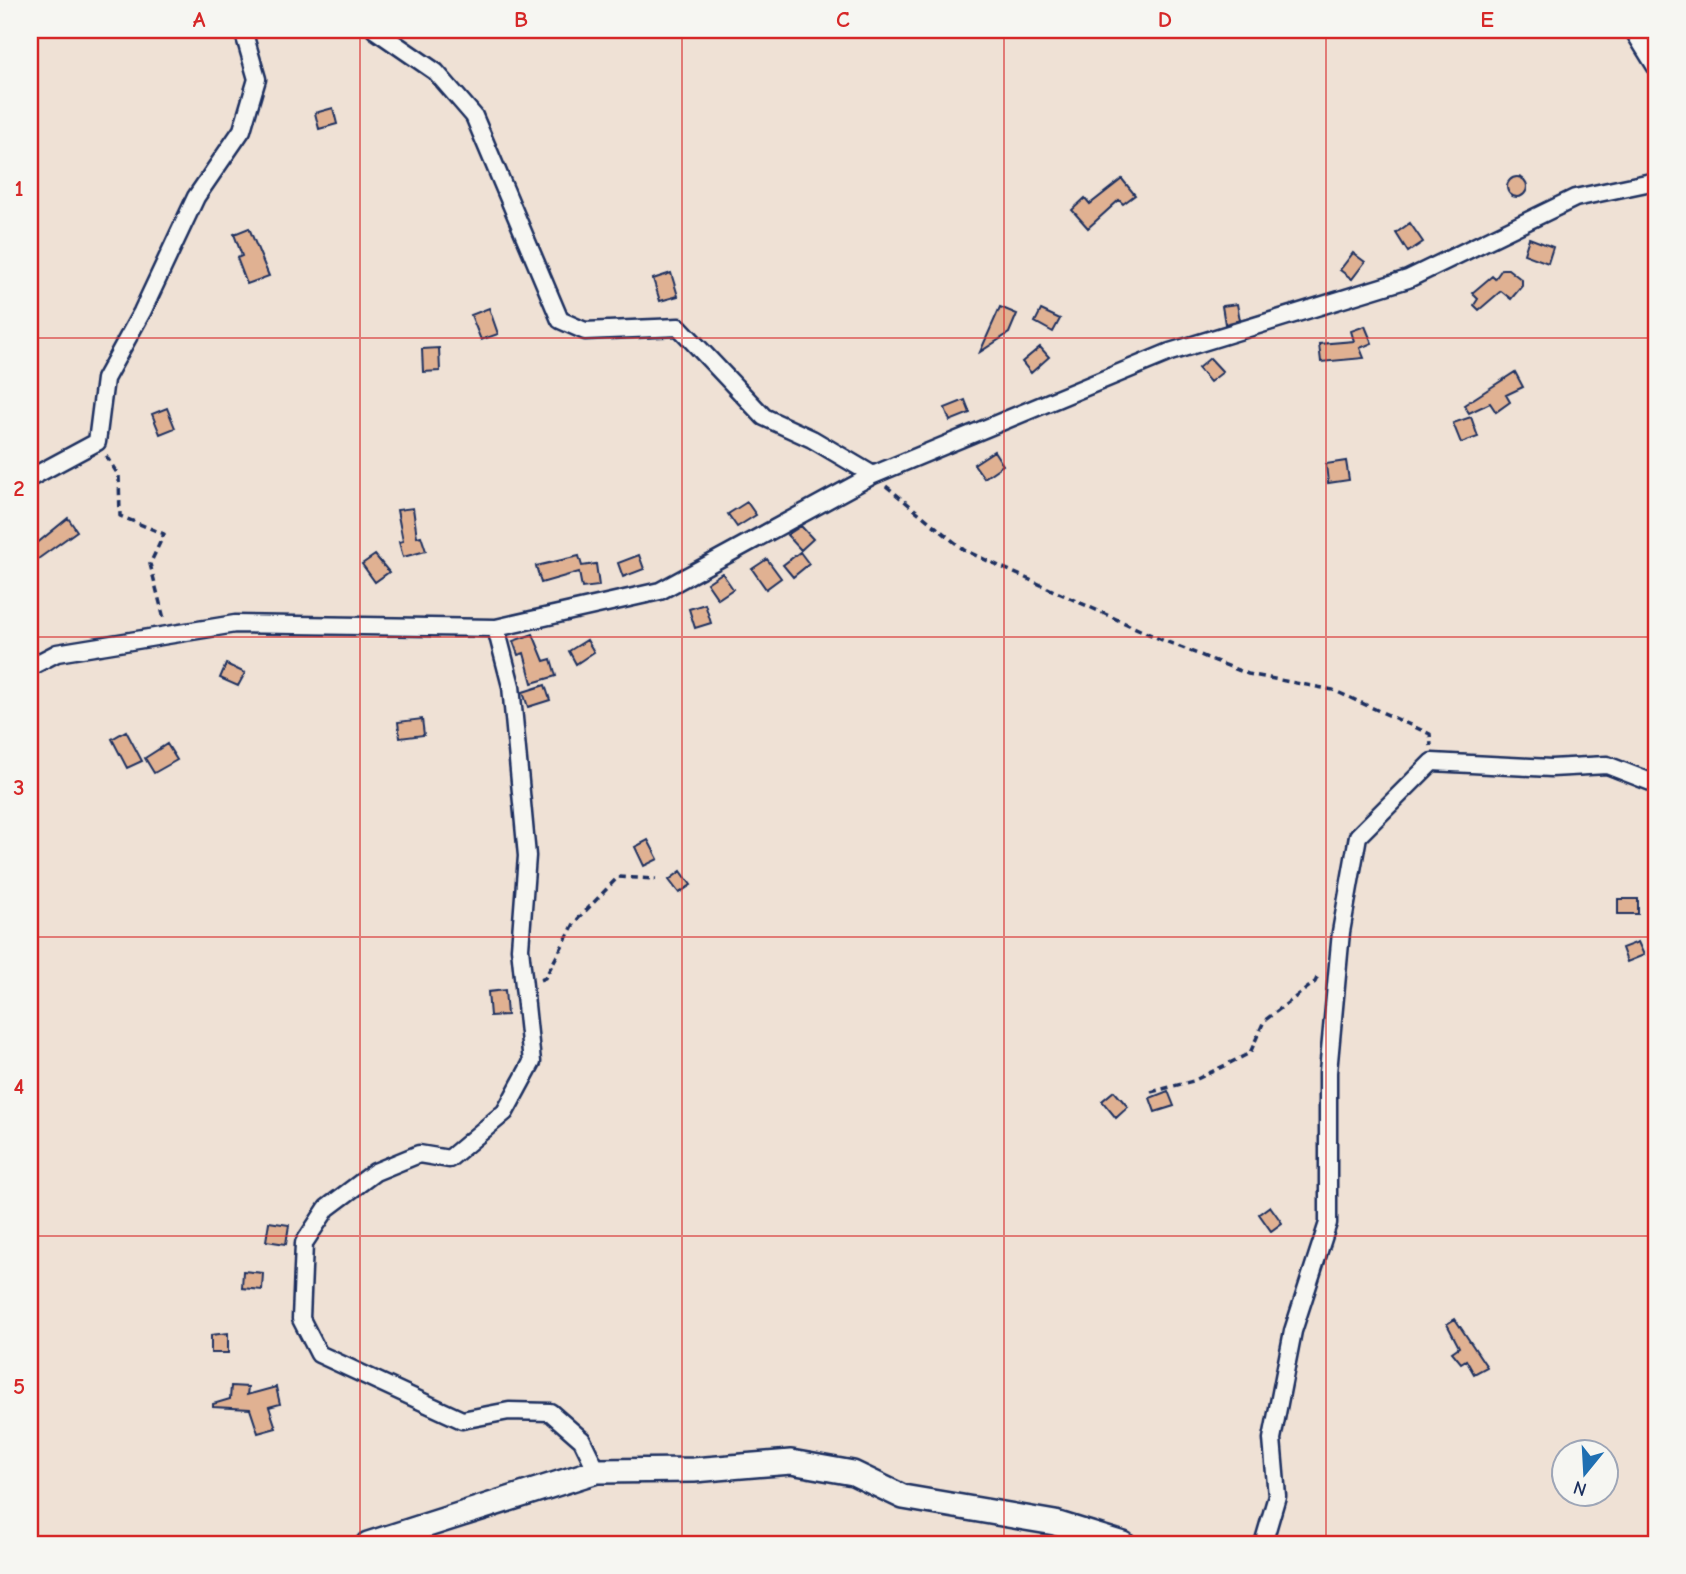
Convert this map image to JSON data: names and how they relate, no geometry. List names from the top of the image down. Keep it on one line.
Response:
{"north":"bottom","grid":{"columns":["A","B","C","D","E"],"rows":["1","2","3","4","5"]}}
